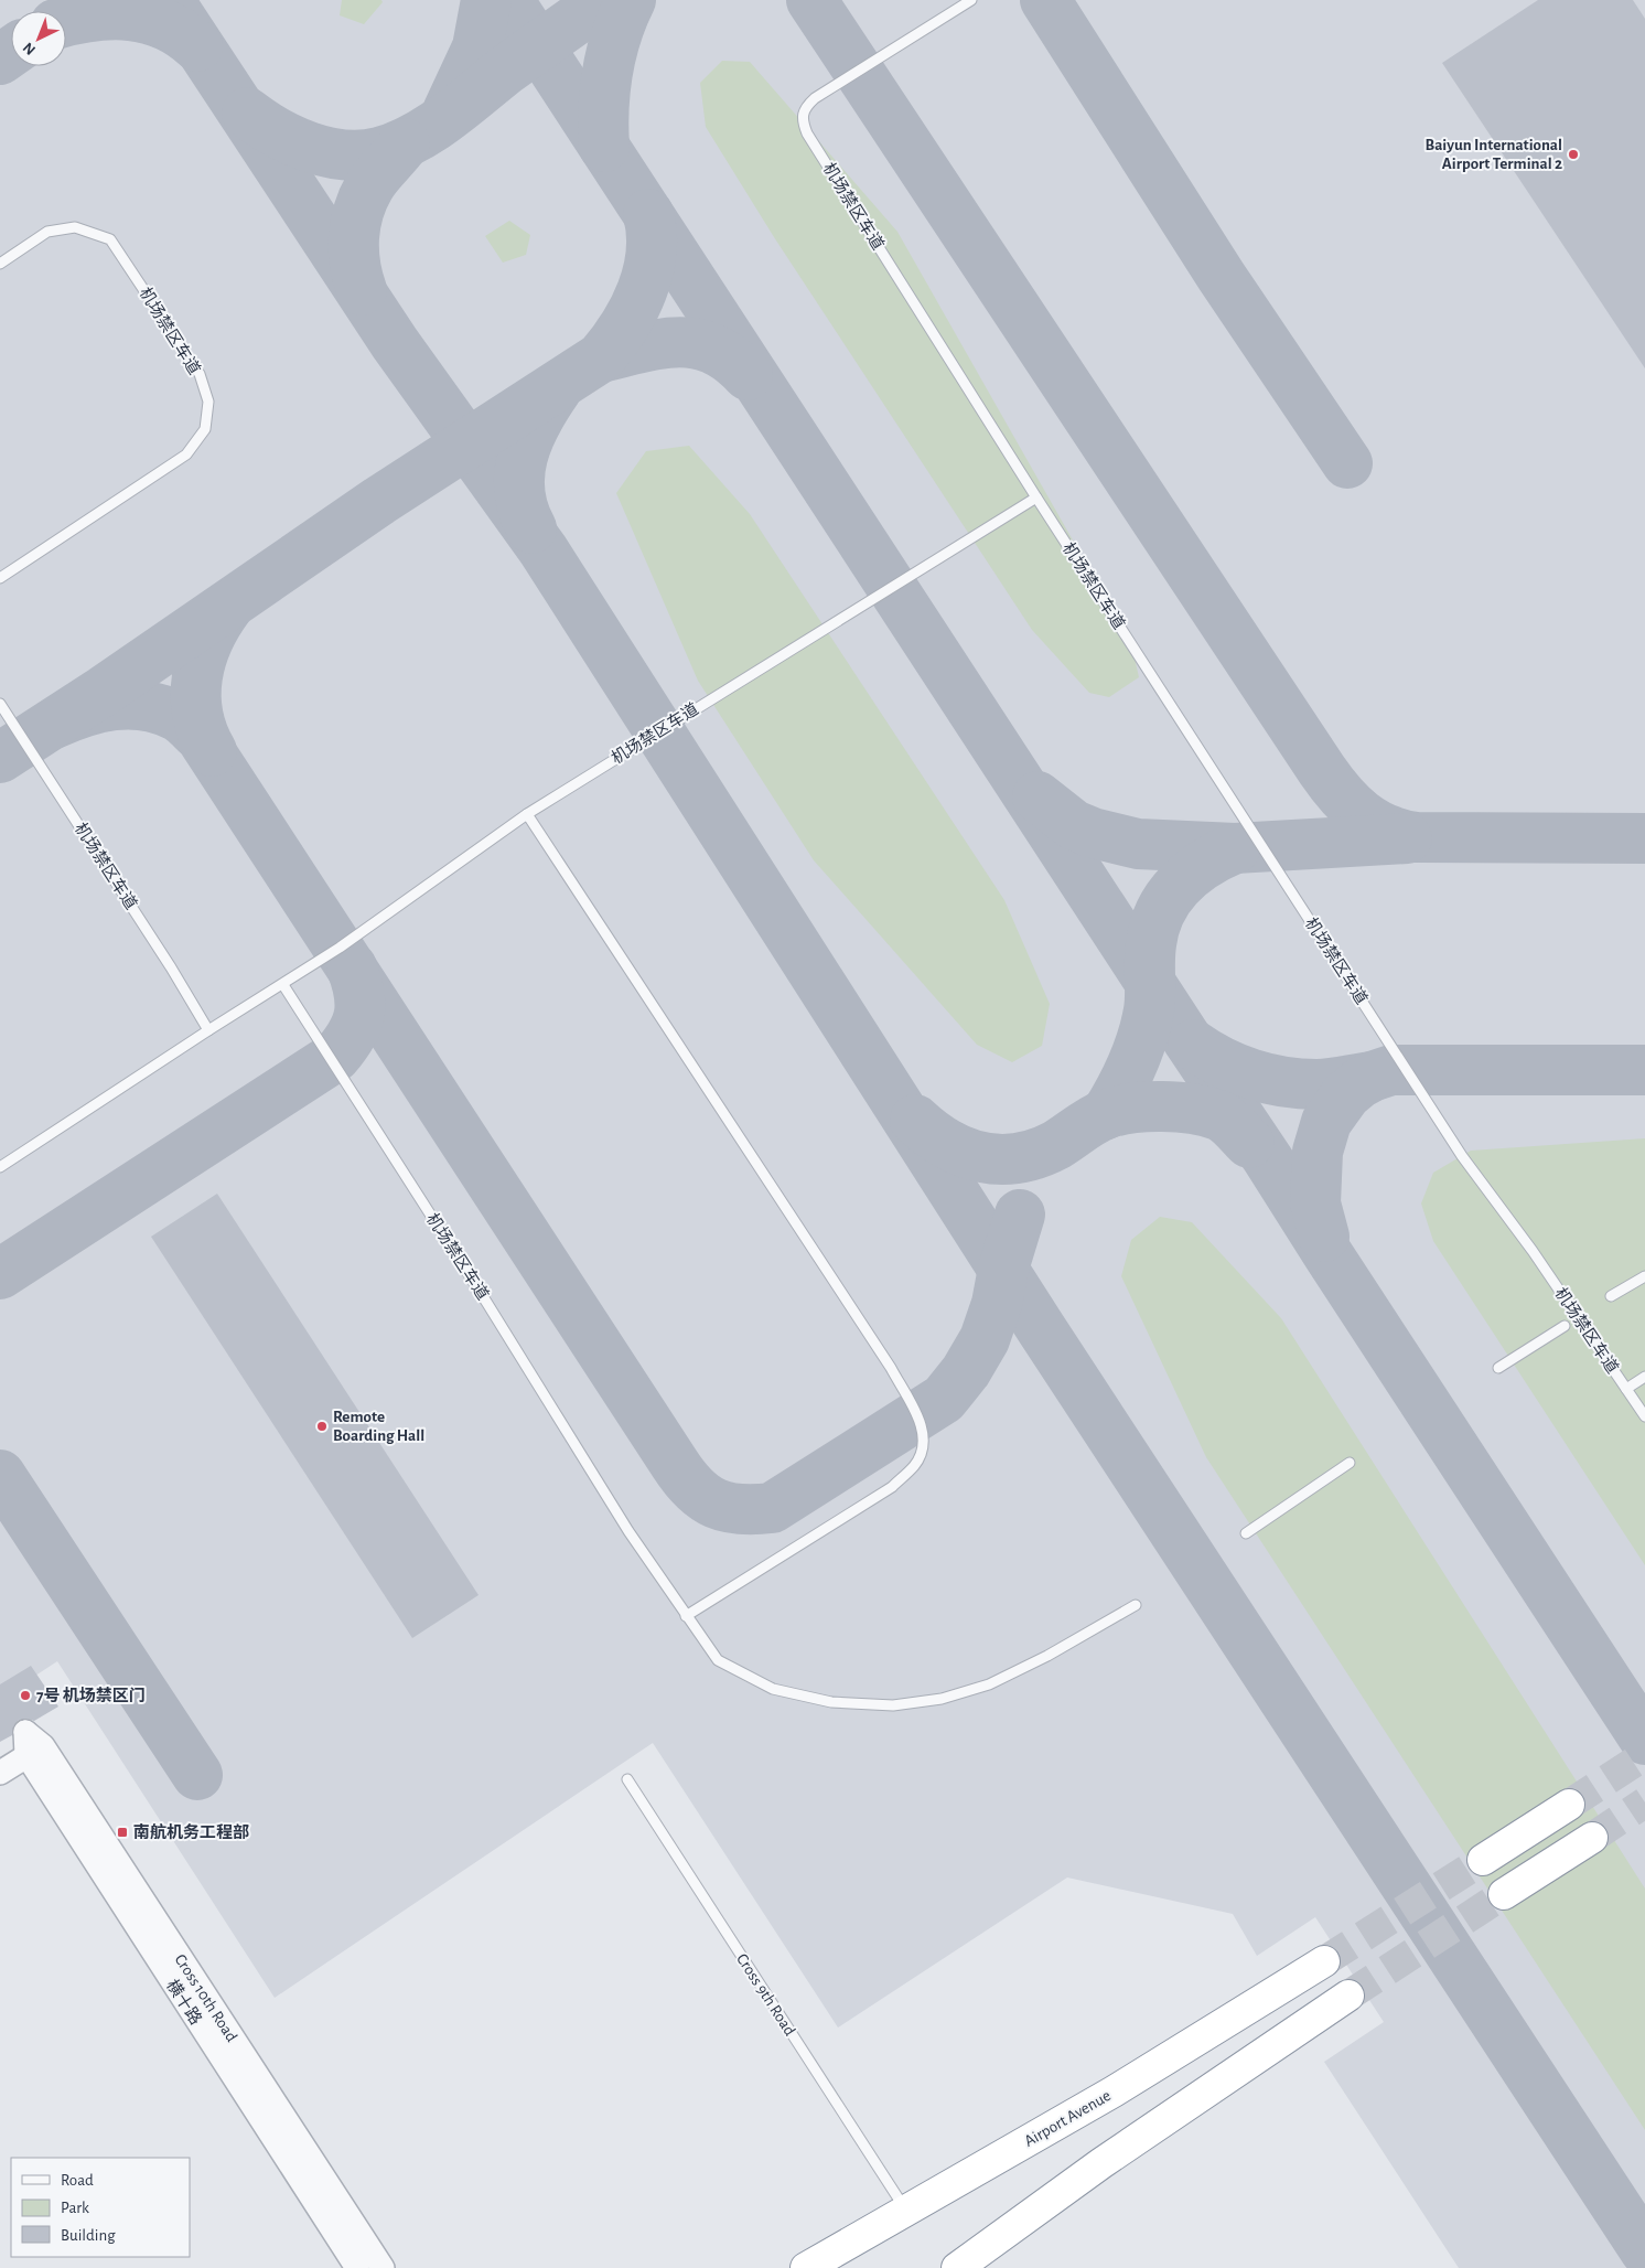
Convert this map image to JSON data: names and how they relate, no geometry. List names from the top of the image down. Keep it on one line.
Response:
{"streets":{"highway":["Airport Avenue"],"street":["Cross 10th Road","横十路"],"lane":["机场禁区车道","Cross 9th Road"]},"crossings":[["Cross 9th Road","Airport Avenue"],["Cross 10th Road","横十路"]],"places":{"other":["Baiyun International Airport Terminal 2","Remote Boarding Hall","7号 机场禁区门"],"transit":["南航机务工程部"]},"legend":["Road","Park","Building"],"north":"bottom left"}
